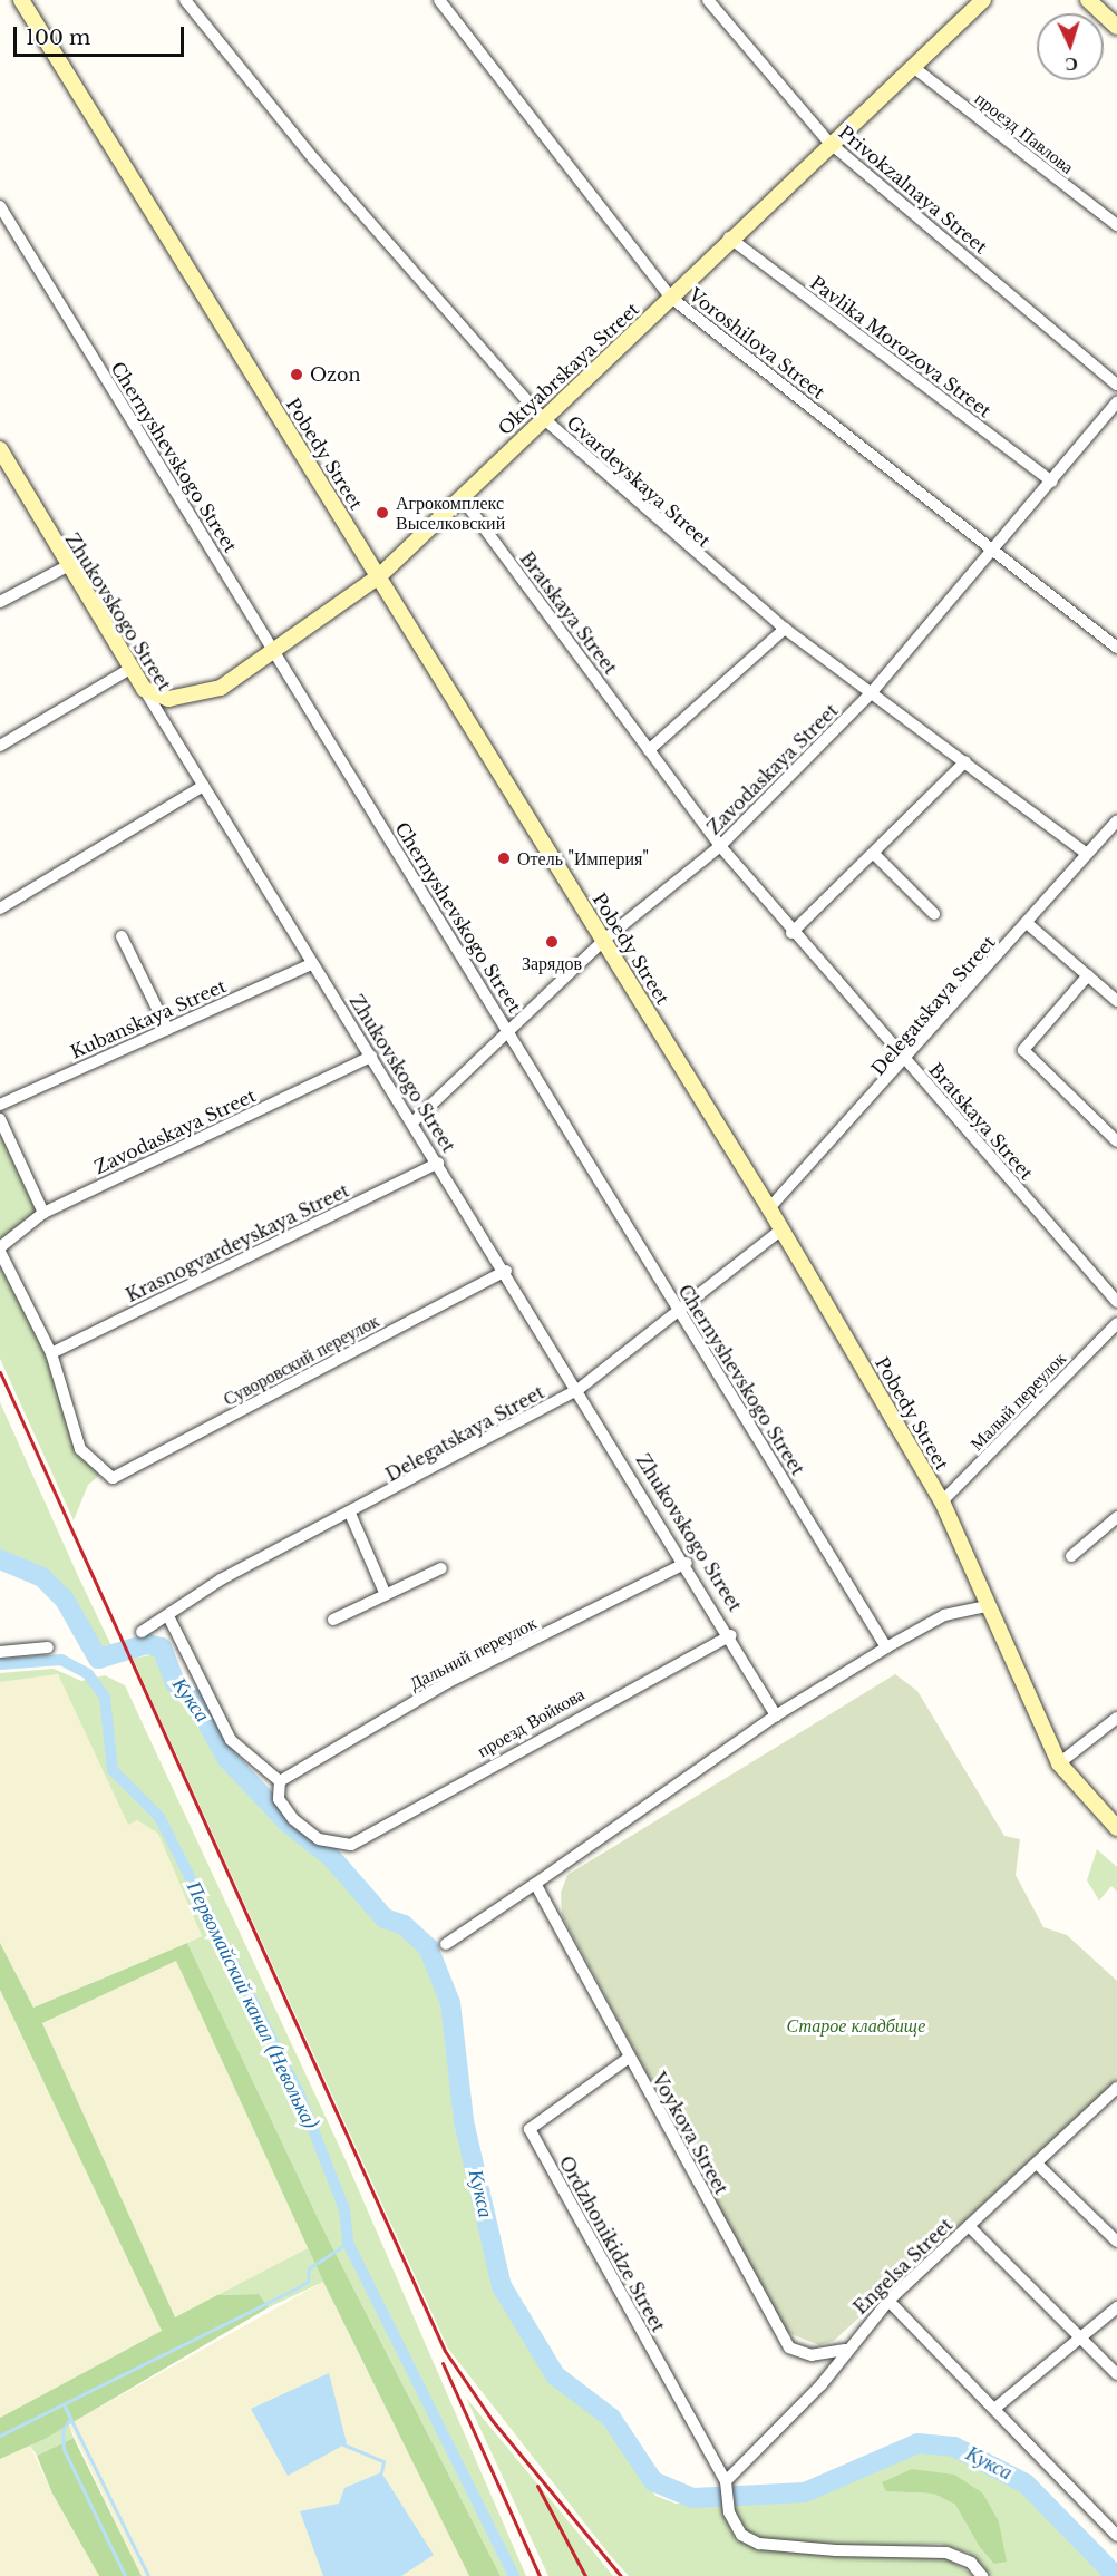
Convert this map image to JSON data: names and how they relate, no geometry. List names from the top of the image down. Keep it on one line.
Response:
{"streets":{"street":["проезд Павлова","Privokzalnaya Street","Voroshilova Street","Pavlika Morozova Street","Oktyabrskaya Street","Pobedy Street","Chernyshevskogo Street","Gvardeyskaya Street","Zhukovskogo Street","Bratskaya Street","Zavodaskaya Street","Delegatskaya Street","Kubanskaya Street","Krasnogvardeyskaya Street","Суворовский переулок","Малый переулок","Дальний переулок","проезд Войкова","Voykova Street","Ordzhonikidze Street","Engelsa Street"]},"crossings":[["проезд Павлова","Oktyabrskaya Street"],["Privokzalnaya Street","Oktyabrskaya Street"],["Voroshilova Street","Oktyabrskaya Street"],["Voroshilova Street","Zavodaskaya Street"],["Pavlika Morozova Street","Oktyabrskaya Street"],["Pavlika Morozova Street","Zavodaskaya Street"],["Oktyabrskaya Street","Pobedy Street"],["Oktyabrskaya Street","Chernyshevskogo Street"],["Oktyabrskaya Street","Gvardeyskaya Street"],["Oktyabrskaya Street","Zhukovskogo Street"],["Oktyabrskaya Street","Bratskaya Street"],["Pobedy Street","Zavodaskaya Street"],["Pobedy Street","Delegatskaya Street"],["Pobedy Street","Малый переулок"],["Chernyshevskogo Street","Zavodaskaya Street"],["Chernyshevskogo Street","Delegatskaya Street"],["Gvardeyskaya Street","Zavodaskaya Street"],["Gvardeyskaya Street","Delegatskaya Street"],["Zhukovskogo Street","Zavodaskaya Street"],["Zhukovskogo Street","Delegatskaya Street"],["Zhukovskogo Street","Kubanskaya Street"],["Zhukovskogo Street","Krasnogvardeyskaya Street"],["Zhukovskogo Street","Суворовский переулок"],["Zhukovskogo Street","Дальний переулок"],["Zhukovskogo Street","проезд Войкова"],["Bratskaya Street","Zavodaskaya Street"],["Bratskaya Street","Delegatskaya Street"],["Krasnogvardeyskaya Street","Суворовский переулок"],["Дальний переулок","проезд Войкова"],["Voykova Street","Ordzhonikidze Street"],["Voykova Street","Engelsa Street"],["Ordzhonikidze Street","Engelsa Street"]],"water":["Кукса","Первомайский канал (Неволька)"],"parks":["Старое кладбище"],"places":["Ozon","Агрокомплекс Выселковский","Отель \"Империя\"","Зарядов"],"scale_bar":"100 m","north":"bottom"}
